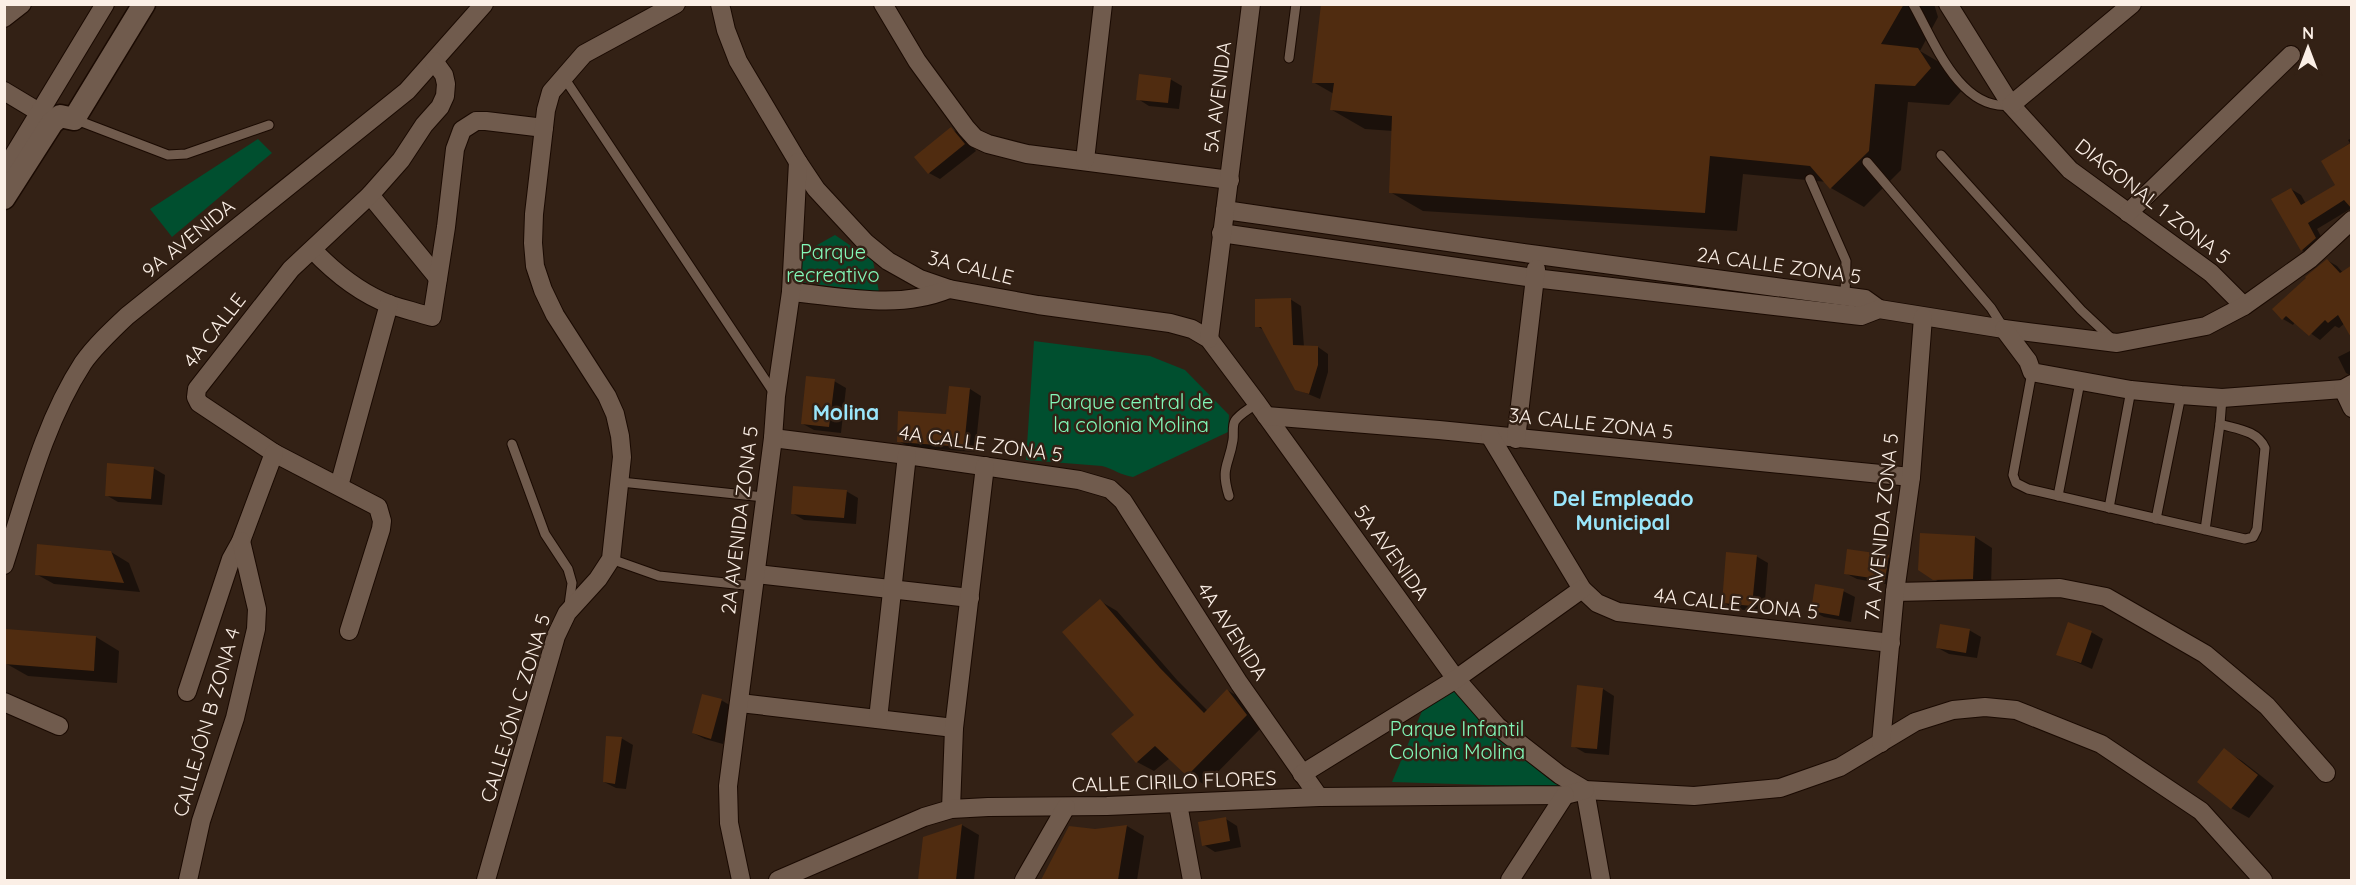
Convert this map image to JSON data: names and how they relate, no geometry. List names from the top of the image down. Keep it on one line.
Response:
{"streets":{"street":["5A AVENIDA","DIAGONAL 1 ZONA 5","9A AVENIDA","2A CALLE ZONA 5","3A CALLE","4A CALLE","3A CALLE ZONA 5","4A CALLE ZONA 5","2A AVENIDA ZONA 5","7A AVENIDA ZONA 5","4A AVENIDA","CALLEJÓN C ZONA 5","CALLEJÓN B ZONA 4","CALLE CIRILO FLORES"]},"crossings":[["5A AVENIDA","2A CALLE ZONA 5"],["5A AVENIDA","3A CALLE"],["5A AVENIDA","3A CALLE ZONA 5"],["5A AVENIDA","7A AVENIDA ZONA 5"],["5A AVENIDA","CALLE CIRILO FLORES"],["9A AVENIDA","4A CALLE"],["3A CALLE","2A AVENIDA ZONA 5"],["3A CALLE ZONA 5","7A AVENIDA ZONA 5"],["4A CALLE ZONA 5","2A AVENIDA ZONA 5"],["4A CALLE ZONA 5","7A AVENIDA ZONA 5"],["4A CALLE ZONA 5","4A AVENIDA"],["4A AVENIDA","CALLE CIRILO FLORES"]],"districts":["Molina","Del Empleado Municipal"],"parks":["Parque recreativo","Parque central de la colonia Molina","Parque Infantil Colonia Molina"],"north":"top"}
